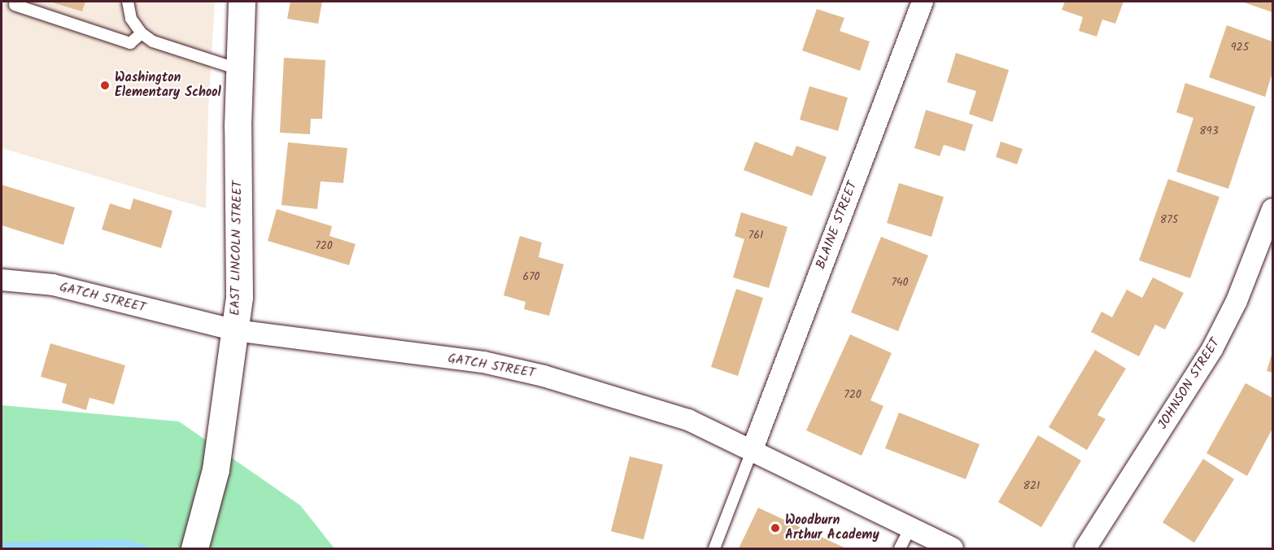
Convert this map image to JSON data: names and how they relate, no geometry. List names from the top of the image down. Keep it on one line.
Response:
{"streets":{"street":["BLAINE STREET","EAST LINCOLN STREET","GATCH STREET","JOHNSON STREET"]},"crossings":[["BLAINE STREET","GATCH STREET"],["EAST LINCOLN STREET","GATCH STREET"]],"places":["Washington Elementary School","Woodburn Arthur Academy"],"house_numbers":["925","893","875","761","720","670","740","720","821"]}
